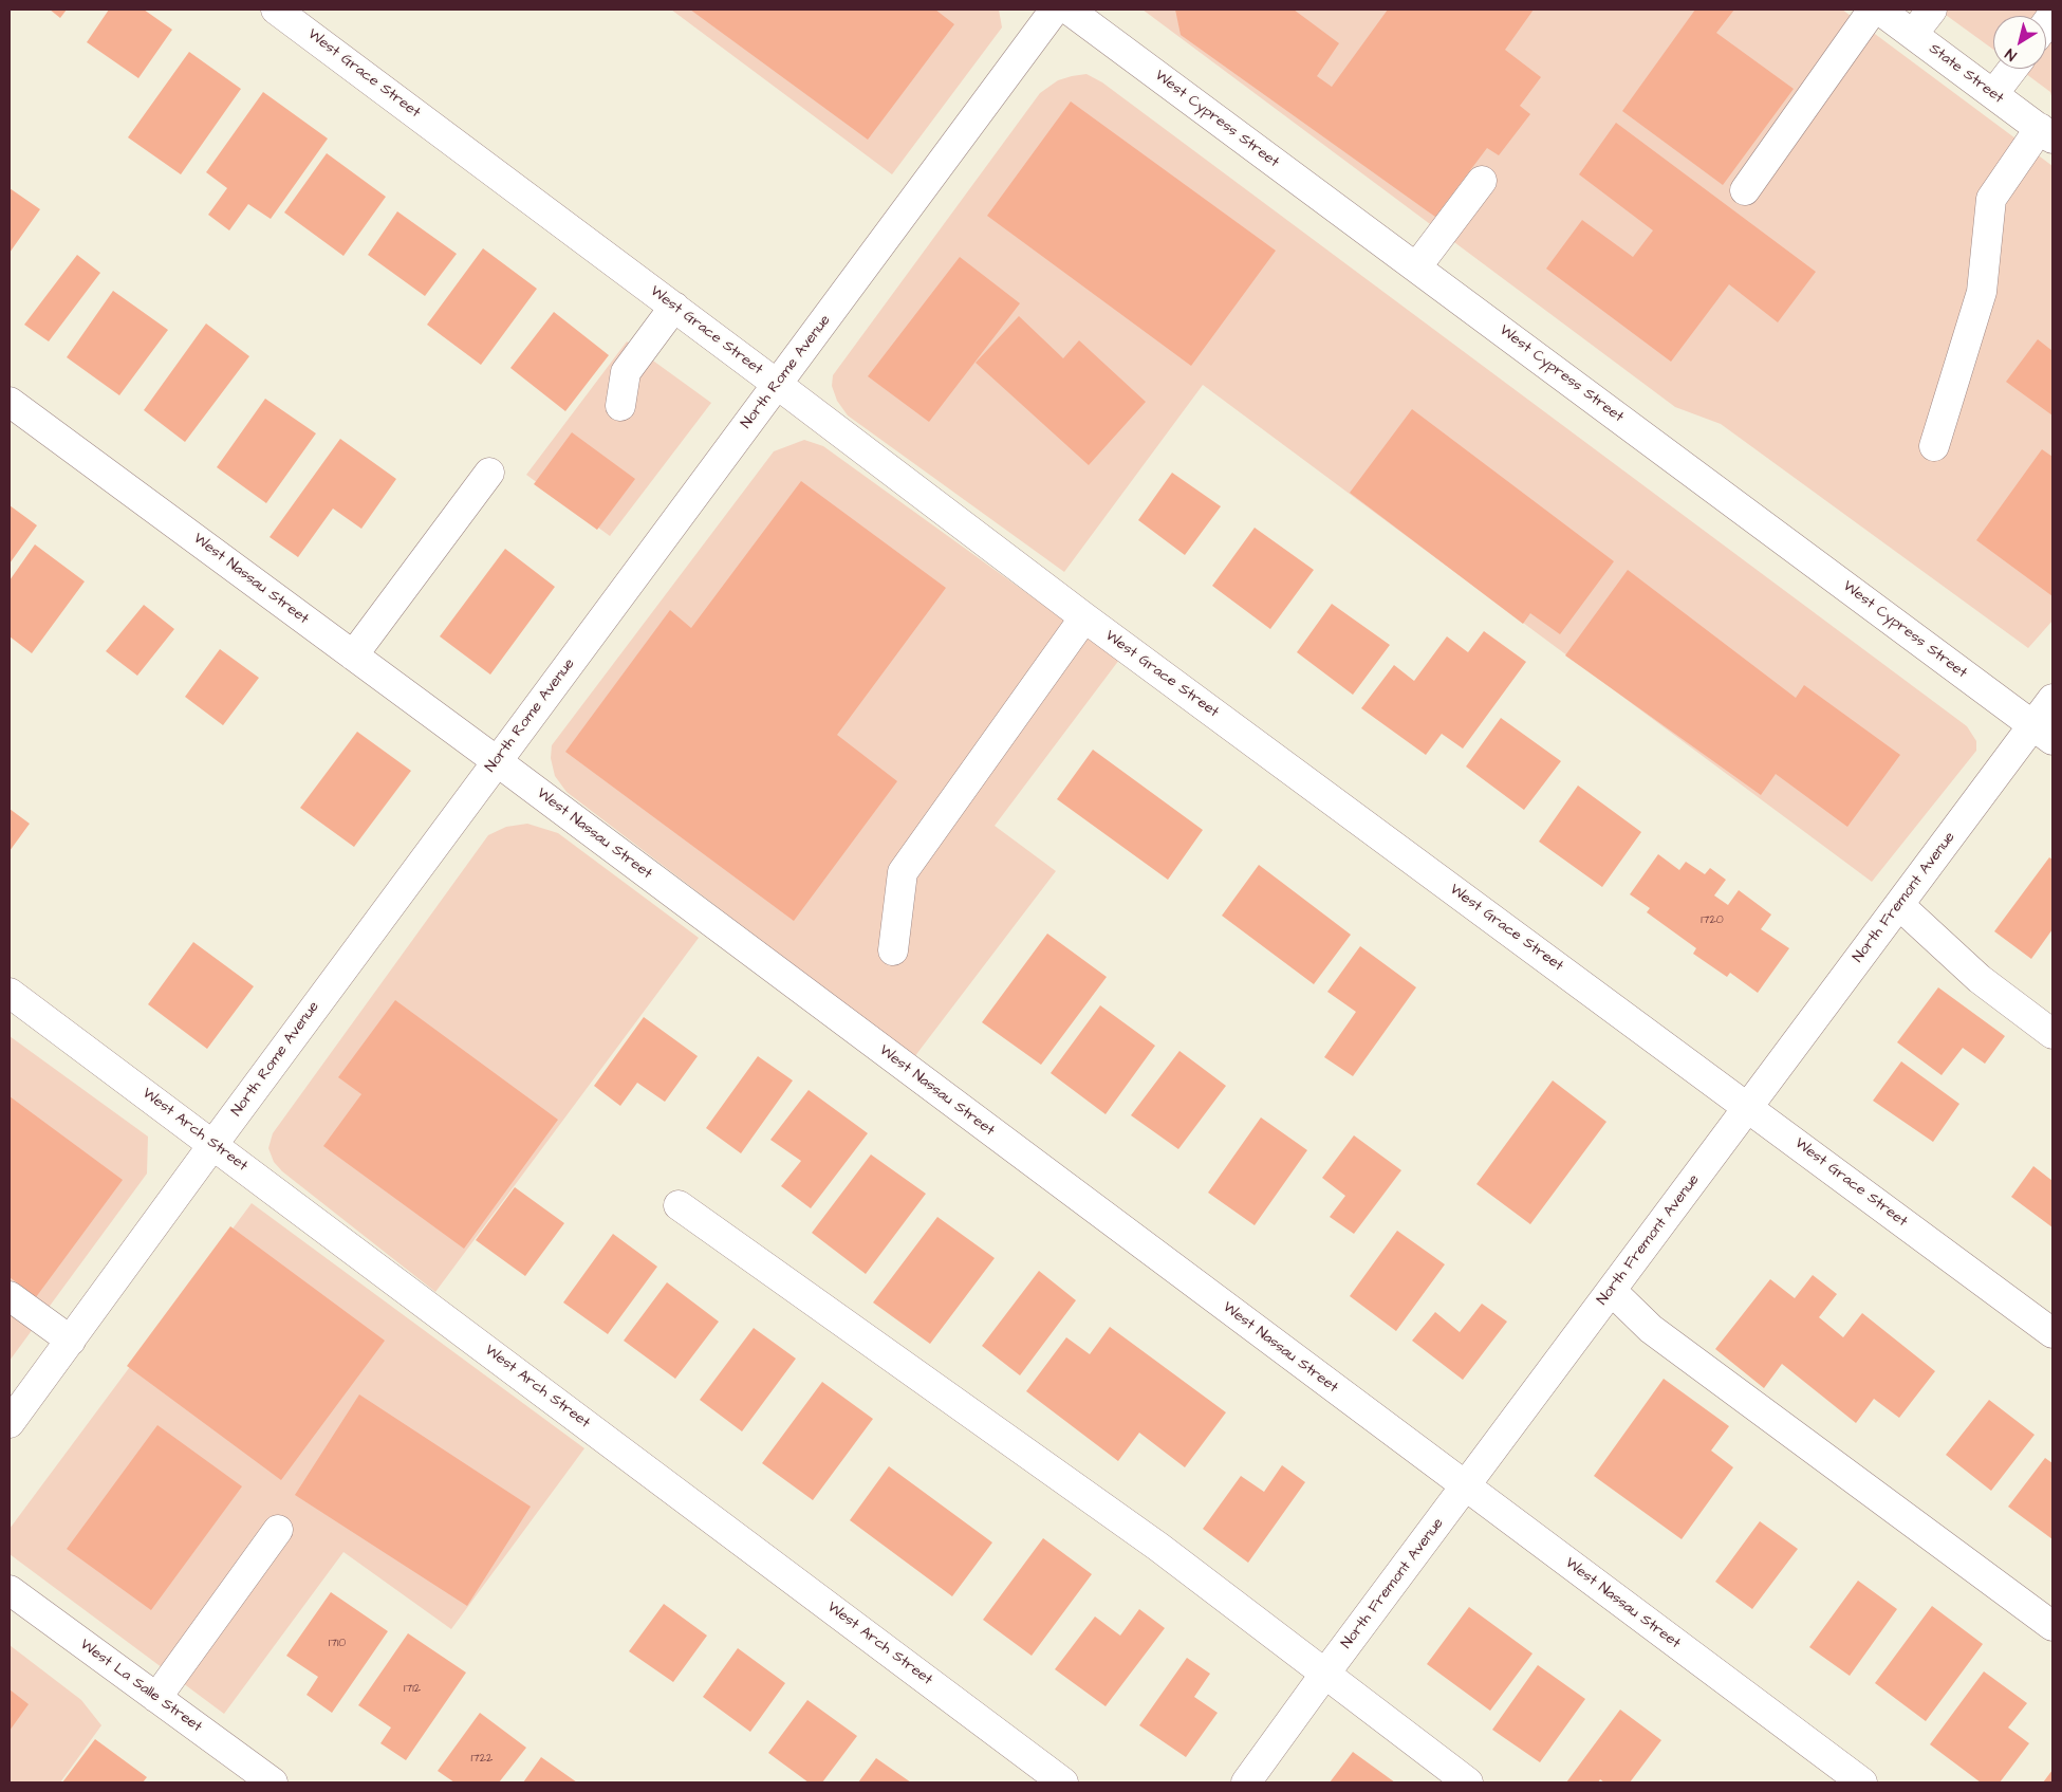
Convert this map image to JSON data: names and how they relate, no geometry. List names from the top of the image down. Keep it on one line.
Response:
{"streets":{"street":["West Grace Street","State Street","West Cypress Street","North Rome Avenue","West Nassau Street","North Fremont Avenue","West Arch Street","West La Salle Street"]},"crossings":[["West Grace Street","North Rome Avenue"],["West Grace Street","North Fremont Avenue"],["West Cypress Street","North Fremont Avenue"],["North Rome Avenue","West Nassau Street"],["North Rome Avenue","West Arch Street"],["West Nassau Street","North Fremont Avenue"]],"house_numbers":["1720","1710","1712","1722"],"north":"bottom left"}
